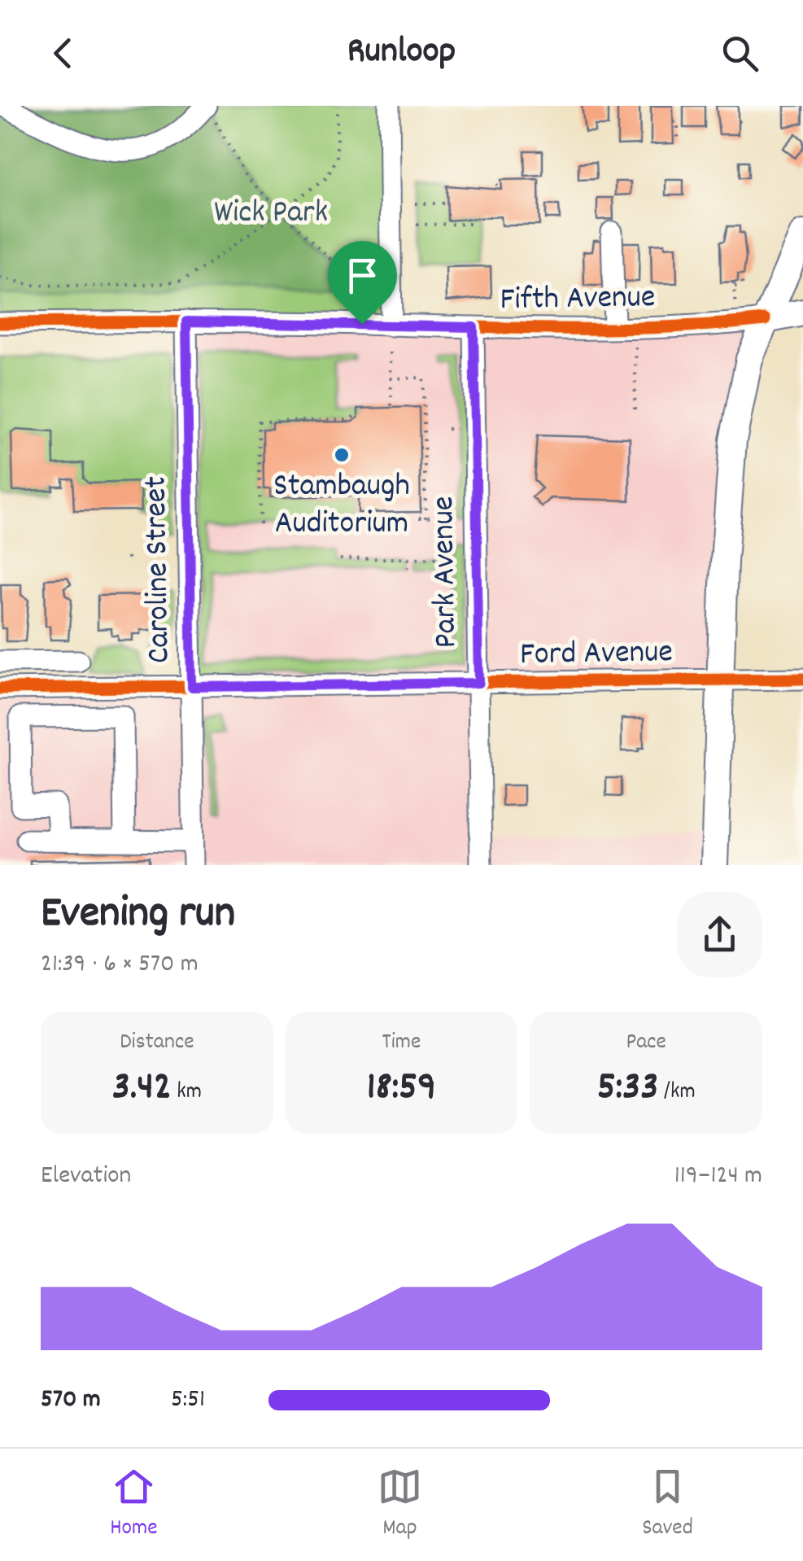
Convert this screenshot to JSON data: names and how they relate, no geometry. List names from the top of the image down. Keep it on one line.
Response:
{"streets":{"main road":["Fifth Avenue"],"street":["Caroline Street","Park Avenue","Ford Avenue"]},"crossings":[["Fifth Avenue","Caroline Street"],["Fifth Avenue","Park Avenue"],["Caroline Street","Ford Avenue"],["Park Avenue","Ford Avenue"]],"parks":["Wick Park"],"places":["Stambaugh Auditorium"],"page":{"header":"Runloop","heading":["Evening run","21:39 · 6 × 570 m"],"stats":[["Distance","3.42 km"],["Time","18:59"],["Pace","5:33 /km"]],"chart":["Elevation","119–124 m"],"list":[{"name":"570 m","note":"5:51"}],"tabs":["Home","Map","Saved"]}}
